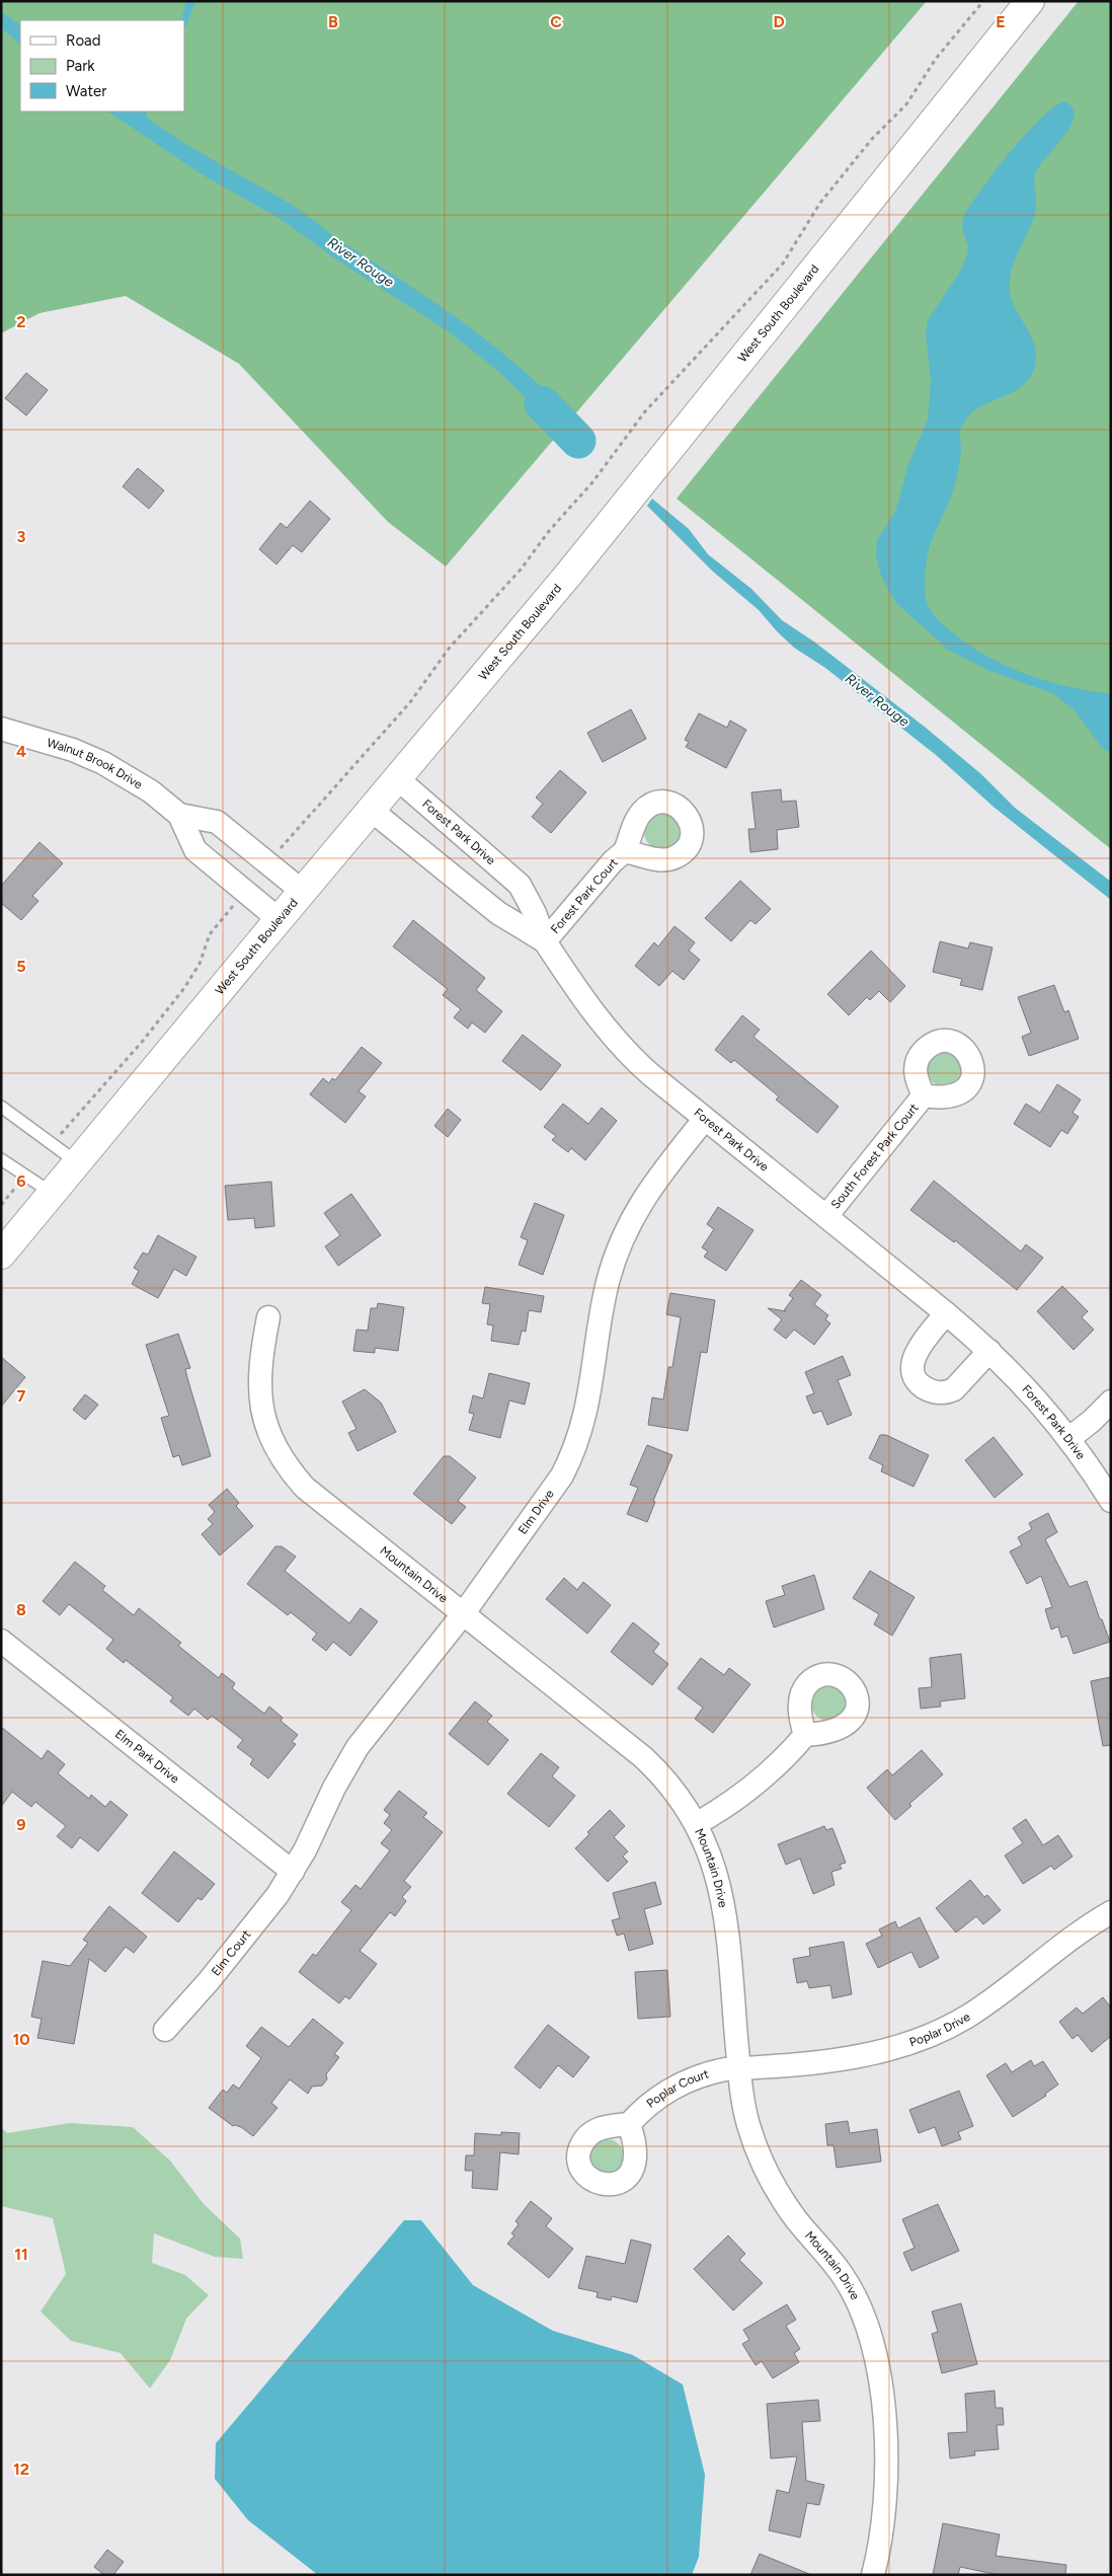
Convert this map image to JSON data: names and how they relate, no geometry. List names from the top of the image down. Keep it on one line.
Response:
{"streets":{"main road":["West South Boulevard"],"street":["Walnut Brook Drive","Forest Park Drive","Forest Park Court","South Forest Park Court","Elm Drive","Mountain Drive","Elm Park Drive","Elm Court","Poplar Drive","Poplar Court"]},"crossings":[["West South Boulevard","Walnut Brook Drive"],["West South Boulevard","Forest Park Drive"],["Forest Park Drive","Forest Park Court"],["Forest Park Drive","South Forest Park Court"],["Forest Park Drive","Elm Drive"],["Elm Drive","Mountain Drive"],["Elm Drive","Elm Park Drive"],["Elm Drive","Elm Court"],["Mountain Drive","Poplar Drive"],["Mountain Drive","Poplar Court"],["Elm Park Drive","Elm Court"],["Poplar Drive","Poplar Court"]],"water":["River Rouge"],"legend":["Road","Park","Water"],"grid":{"columns":["B","C","D","E"],"rows":["2","3","4","5","6","7","8","9","10","11","12"]}}
